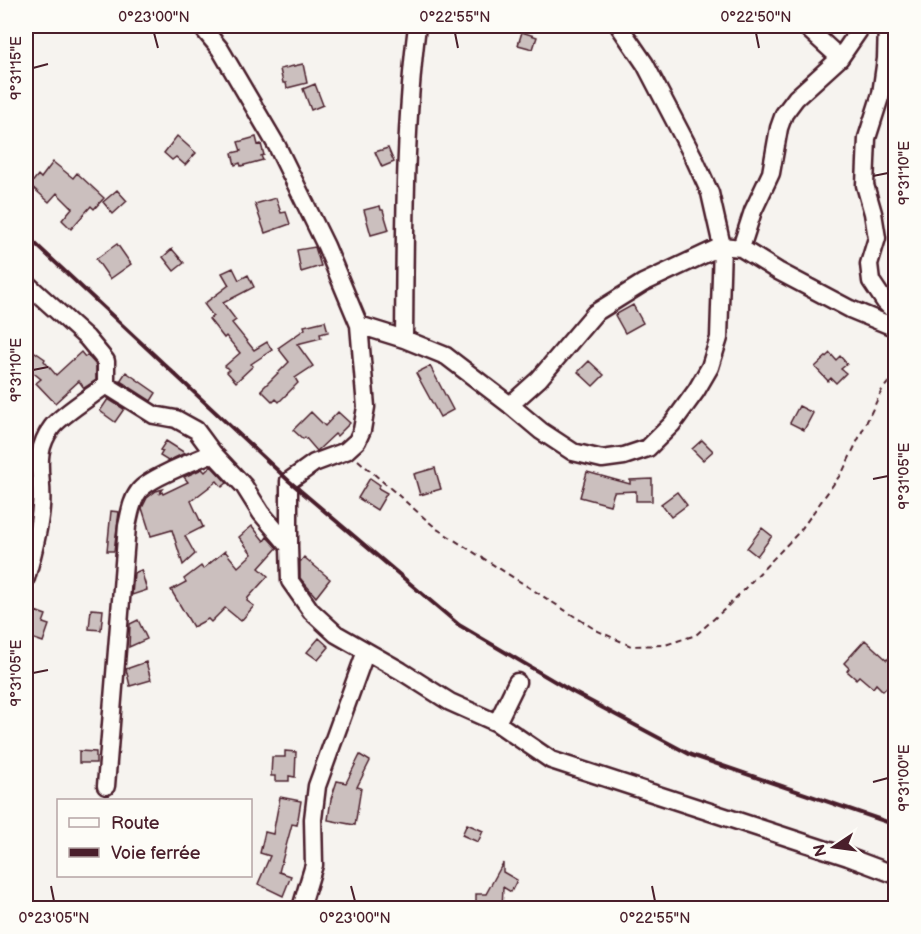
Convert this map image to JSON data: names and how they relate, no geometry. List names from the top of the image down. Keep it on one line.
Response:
{"legend":["Route","Voie ferrée"],"north":"left","coordinates":["0°23'00\"N","0°22'55\"N","0°22'50\"N","9°31'15\"E","9°31'10\"E","9°31'05\"E","9°31'00\"E","0°23'05\"N"]}
